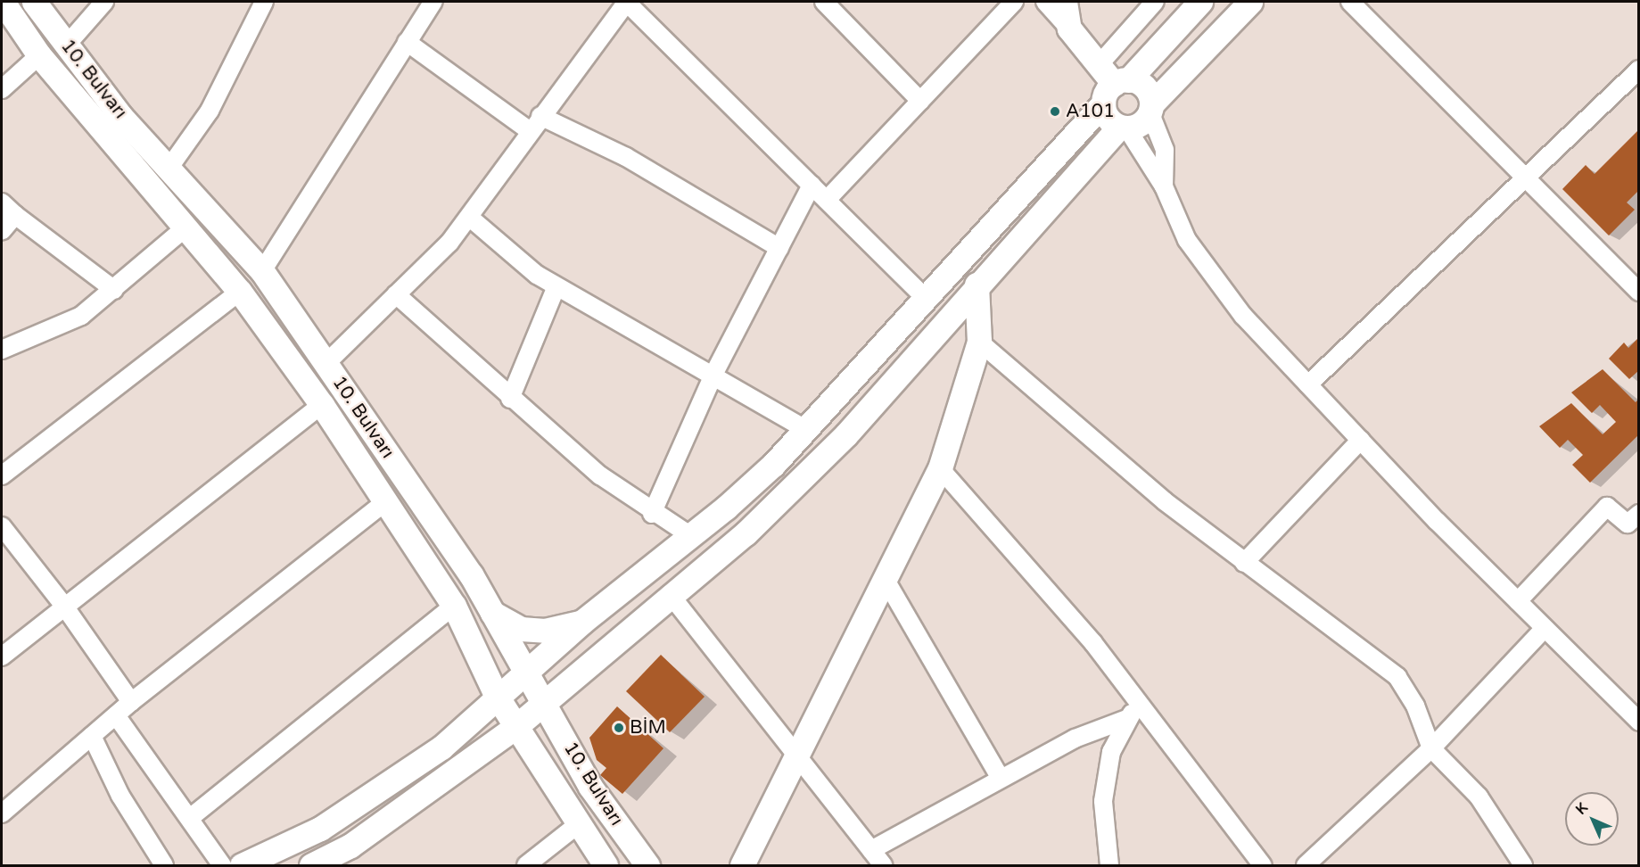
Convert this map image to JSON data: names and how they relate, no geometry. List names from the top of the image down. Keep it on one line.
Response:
{"streets":{"main road":["10. Bulvarı"]},"places":["A101","BİM"],"north":"top left"}
